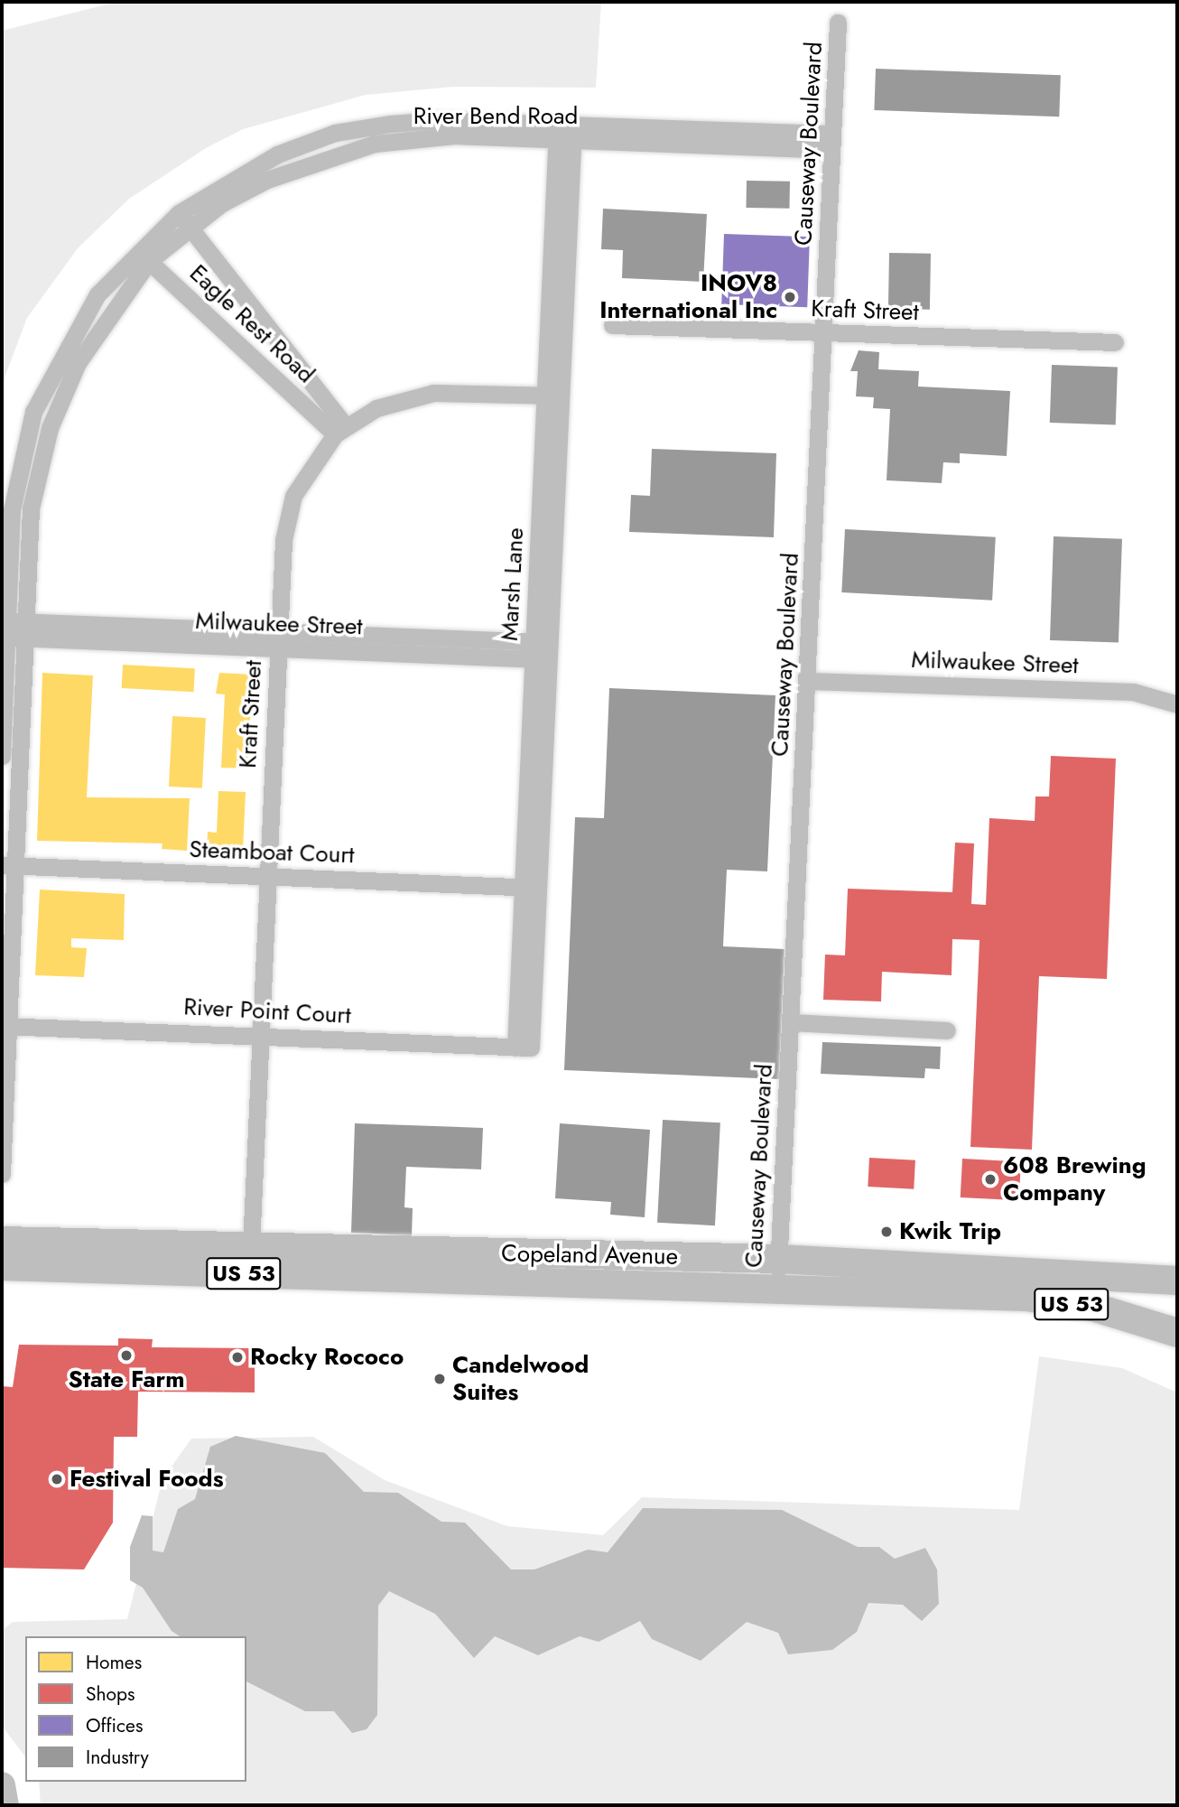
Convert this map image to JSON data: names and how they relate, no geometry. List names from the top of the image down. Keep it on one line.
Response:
{"streets":{"highway":["Copeland Avenue","US 53"],"street":["River Bend Road","Causeway Boulevard","Kraft Street","Eagle Rest Road","Marsh Lane","Milwaukee Street","Steamboat Court","River Point Court"]},"crossings":[["River Bend Road","Causeway Boulevard"],["River Bend Road","Eagle Rest Road"],["River Bend Road","Marsh Lane"],["River Bend Road","Milwaukee Street"],["River Bend Road","Steamboat Court"],["River Bend Road","River Point Court"],["Causeway Boulevard","Kraft Street"],["Causeway Boulevard","Milwaukee Street"],["Causeway Boulevard","Copeland Avenue"],["Kraft Street","Eagle Rest Road"],["Kraft Street","Marsh Lane"],["Kraft Street","Milwaukee Street"],["Kraft Street","Steamboat Court"],["Kraft Street","River Point Court"],["Kraft Street","Copeland Avenue"],["Marsh Lane","Milwaukee Street"],["Marsh Lane","Steamboat Court"],["Marsh Lane","River Point Court"]],"places":["INOV8 International Inc","608 Brewing Company","Kwik Trip","State Farm","Rocky Rococo","Candelwood Suites","Festival Foods"],"legend":["Homes","Shops","Offices","Industry"]}
